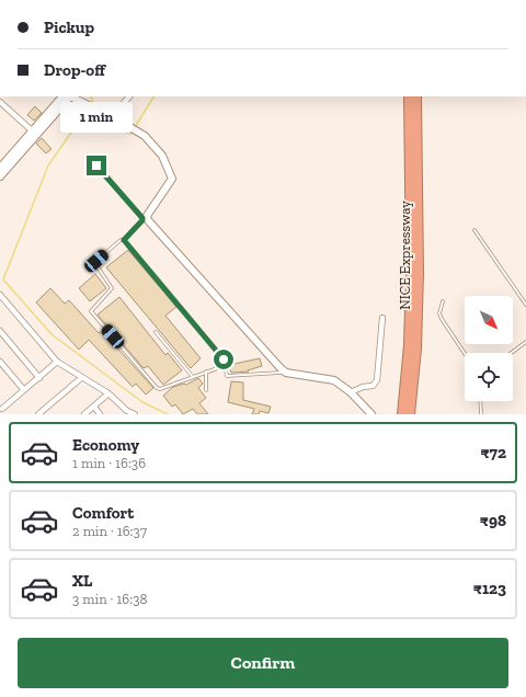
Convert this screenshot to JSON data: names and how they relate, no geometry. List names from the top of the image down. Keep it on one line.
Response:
{"streets":{"highway":["NICE Expressway"]},"north":"bottom right","page":{"banner":["Pickup","Drop-off"],"bubble":"1 min","list":[{"name":"Economy","note":"1 min · 16:36","value":"₹72"},{"name":"Comfort","note":"2 min · 16:37","value":"₹98"},{"name":"XL","note":"3 min · 16:38","value":"₹123"}],"buttons":"Confirm"}}
